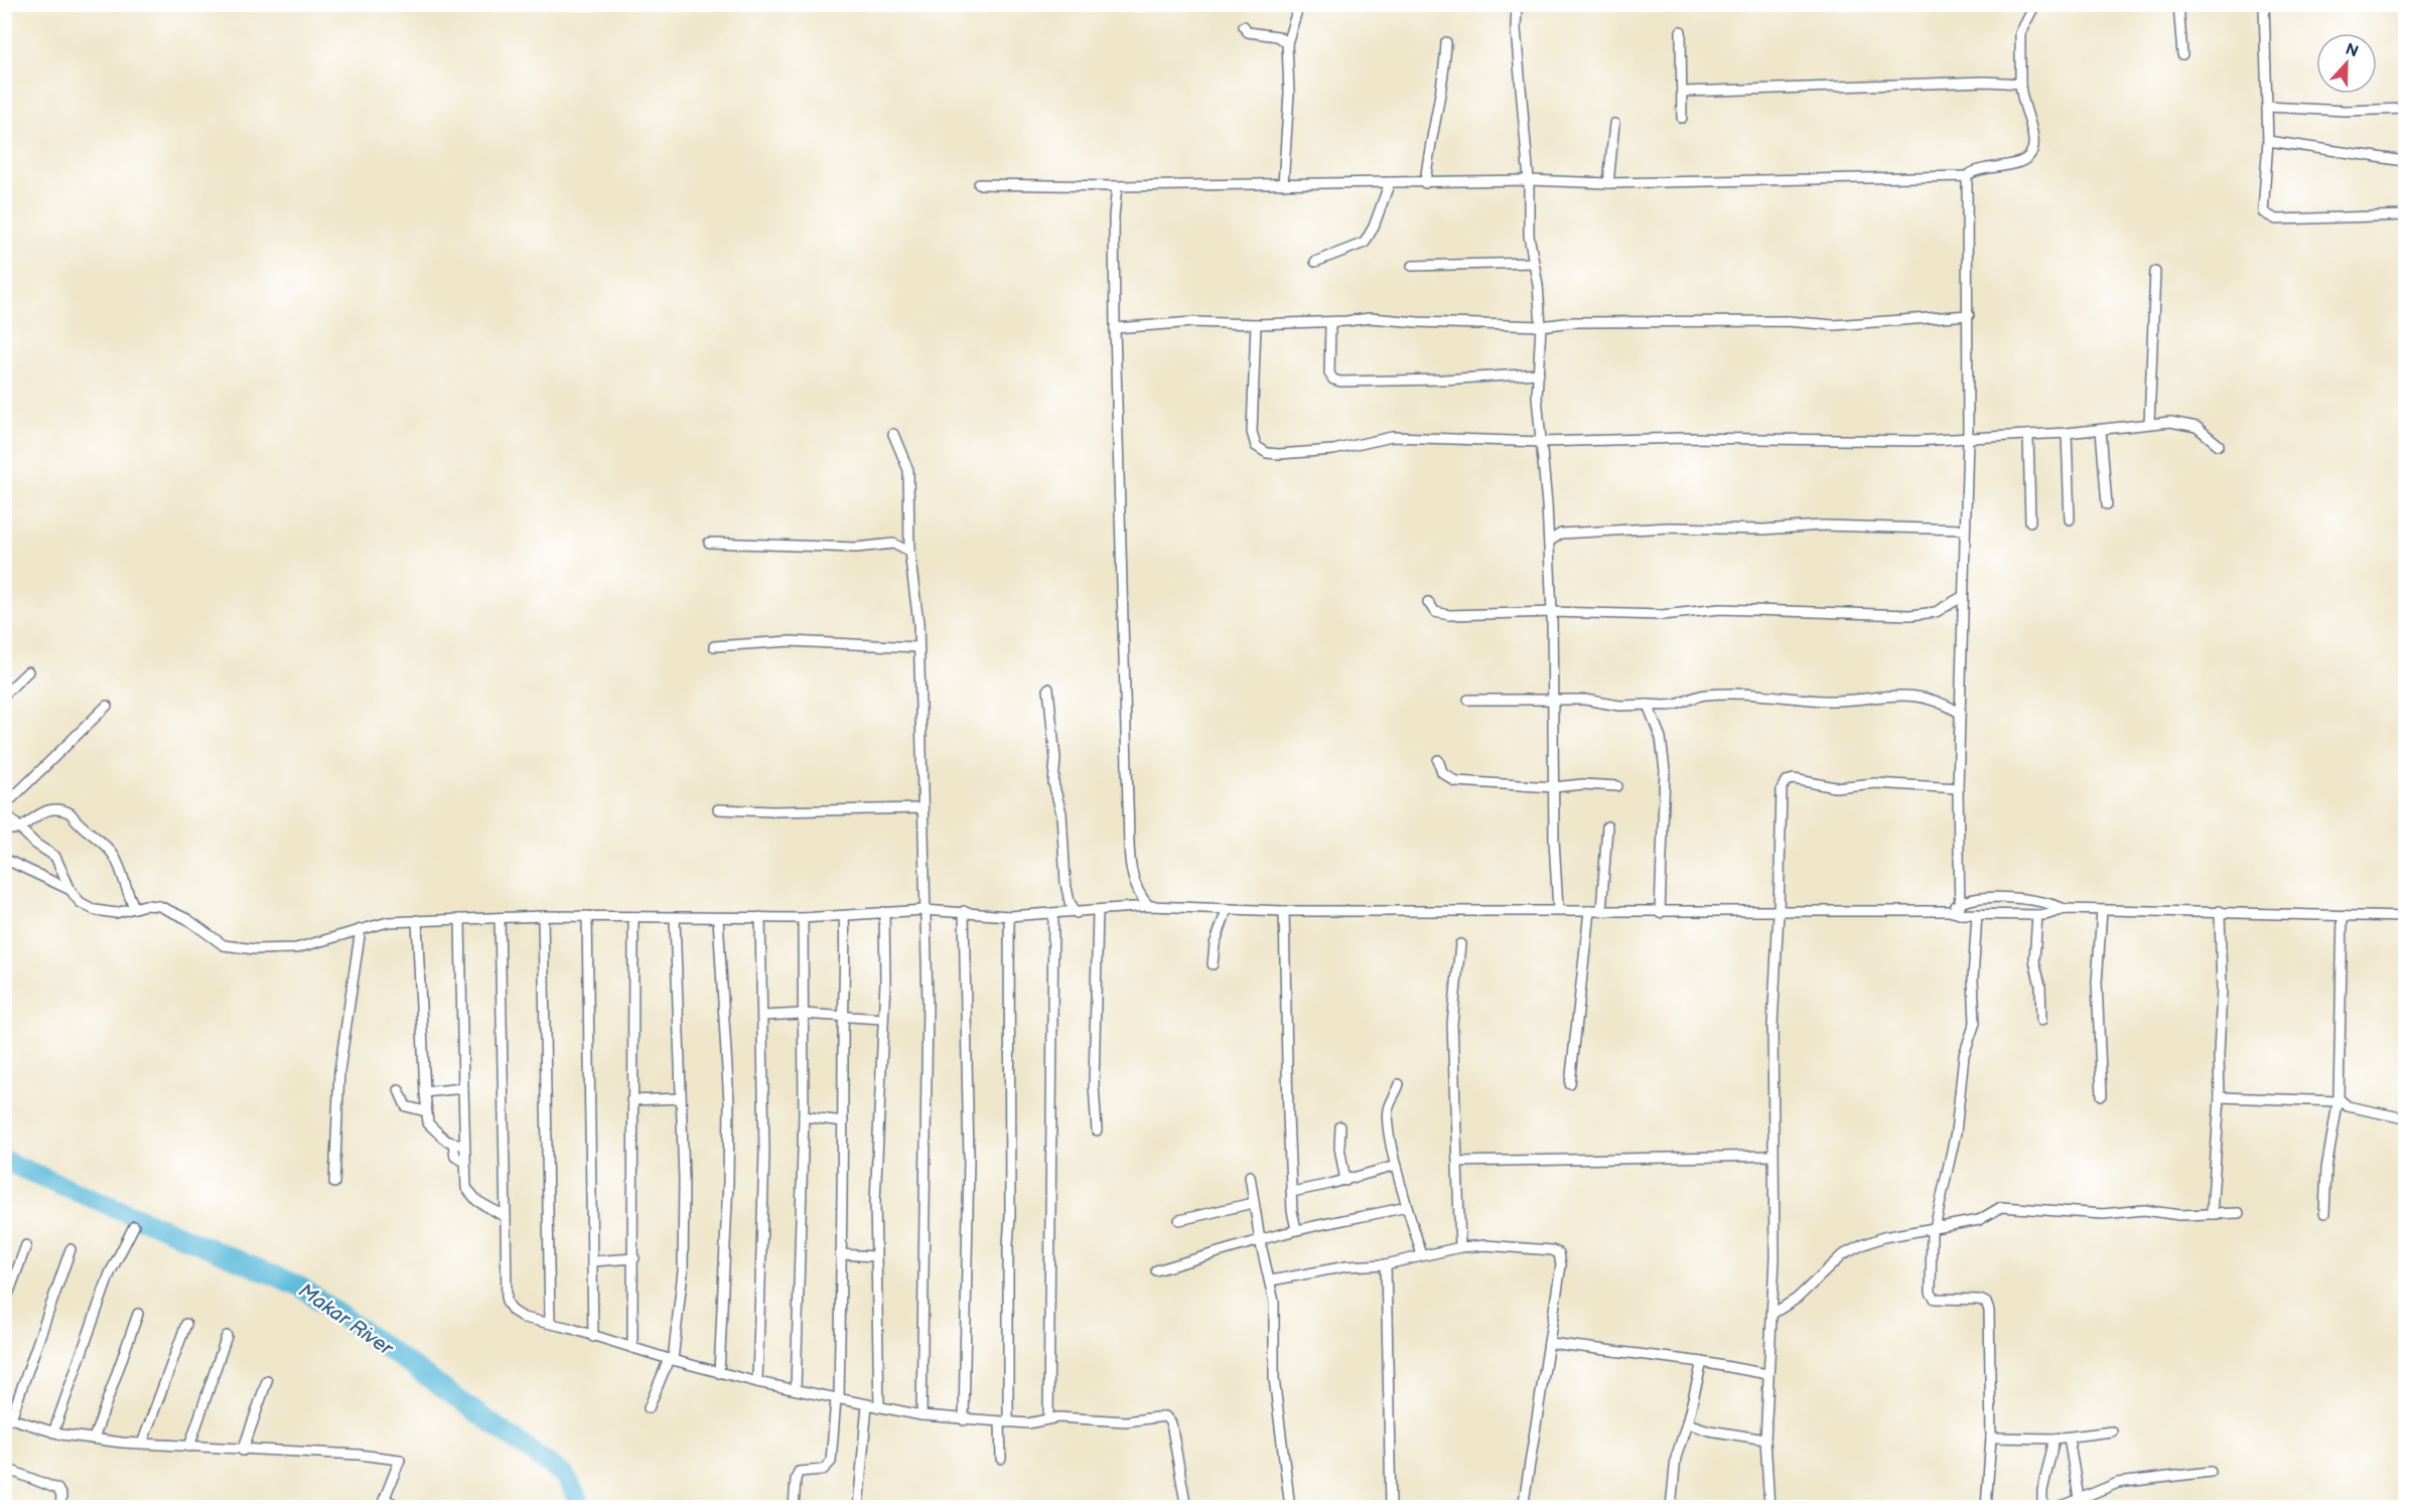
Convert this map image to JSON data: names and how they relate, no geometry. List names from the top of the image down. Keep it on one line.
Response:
{"water":["Makar River"],"north":"top"}
